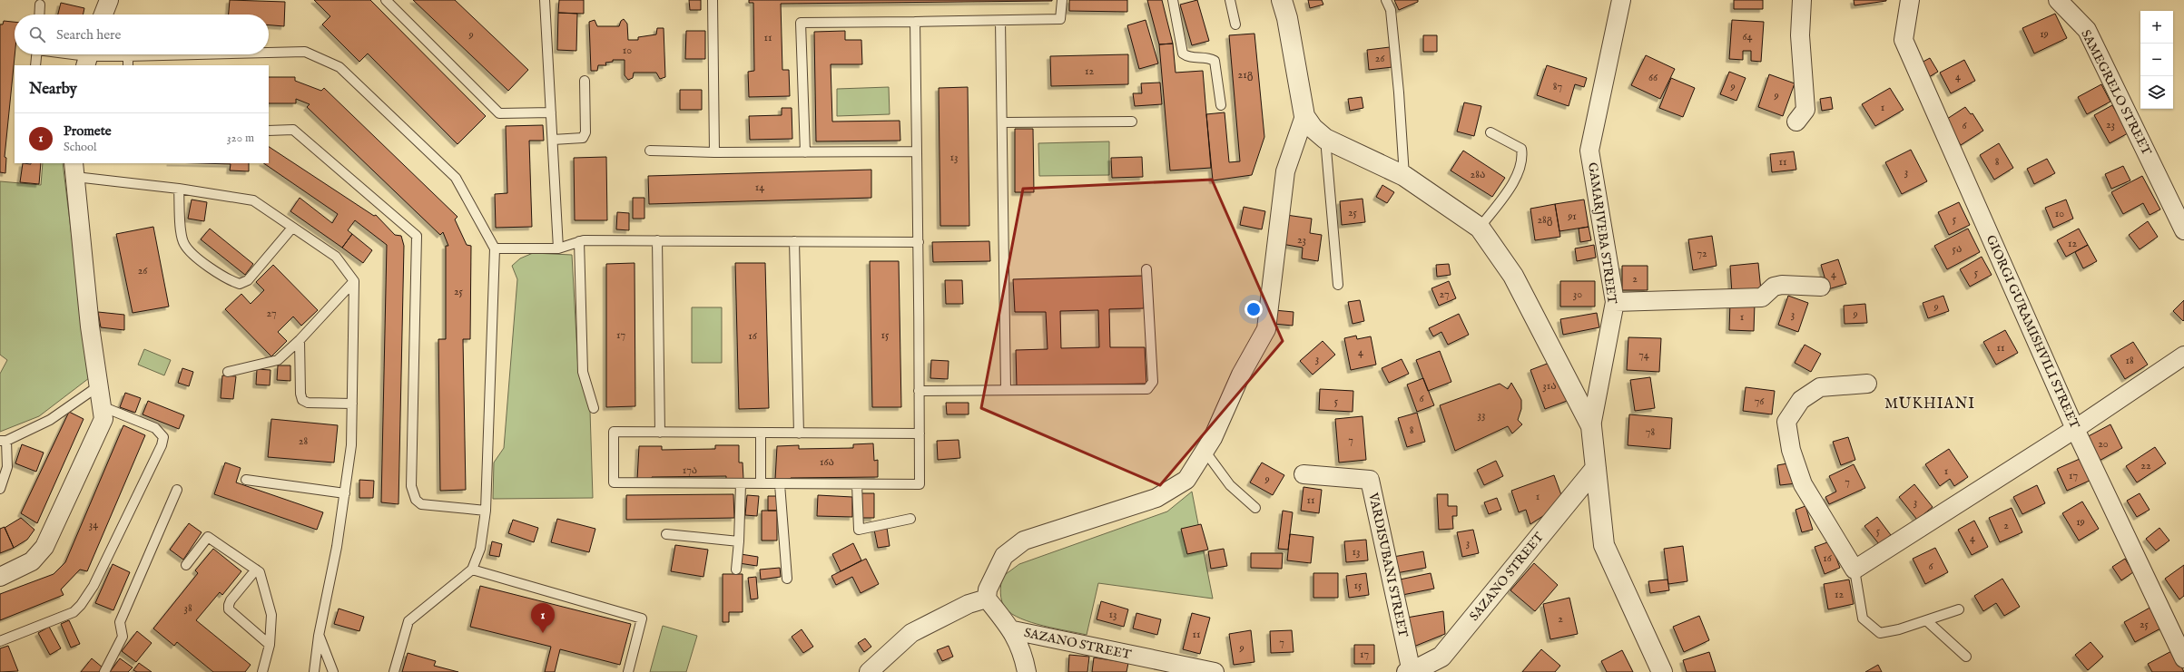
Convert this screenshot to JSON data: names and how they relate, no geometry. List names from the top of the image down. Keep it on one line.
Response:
{"streets":{"street":["SAMEGRELO STREET","GAMARJVEBA STREET","GIORGI GURAMISHVILI STREET","VARDISUBANI STREET","SAZANO STREET"]},"crossings":[["GAMARJVEBA STREET","SAZANO STREET"],["VARDISUBANI STREET","SAZANO STREET"]],"districts":["MUKHIANI"],"house_numbers":["19","9","64","11","10","26","12","21გ","4","66","87","9","9","1","23","6","13","11","8","3","28ა","14","25","10","91","5","28გ","23","12","5ა","72","26","5","4","2","25","27","30","9","27","3","9","1","17","15","16","11","4","74","3","18","31ა","6","5","76","33","8","78","7","28","20","16ა","22","17ა","1","17","9","7","1","11","3","19","34","2","5","4","3","13","16","6","15","12","38","13","2","25","11","7","9","17"],"page":{"map_buttons":["+","−"],"search":"Search here","heading":"Nearby","list":[{"mark":"1","name":"Promete","note":"School","value":"320 m"}],"pins":"1"}}
